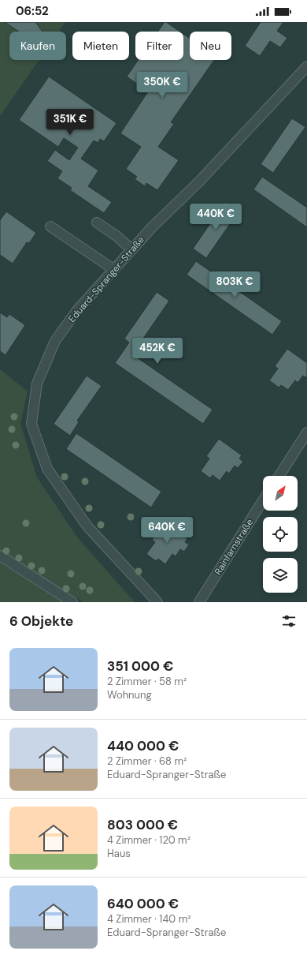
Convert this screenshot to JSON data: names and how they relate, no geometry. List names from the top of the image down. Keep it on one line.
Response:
{"streets":{"street":["Eduard-Spranger-Straße","Rainfarnstraße"]},"north":"top right","page":{"status":"06:52","chip":["Kaufen","Mieten","Filter","Neu"],"price":["350K €","351K €","440K €","803K €","452K €","640K €"],"heading":"6 Objekte","list":[{"name":"351 000 €","note":"2 Zimmer · 58 m² · Wohnung"},{"name":"440 000 €","note":"2 Zimmer · 68 m² · Eduard-Spranger-Straße"},{"name":"803 000 €","note":"4 Zimmer · 120 m² · Haus"},{"name":"640 000 €","note":"4 Zimmer · 140 m² · Eduard-Spranger-Straße"}]}}
